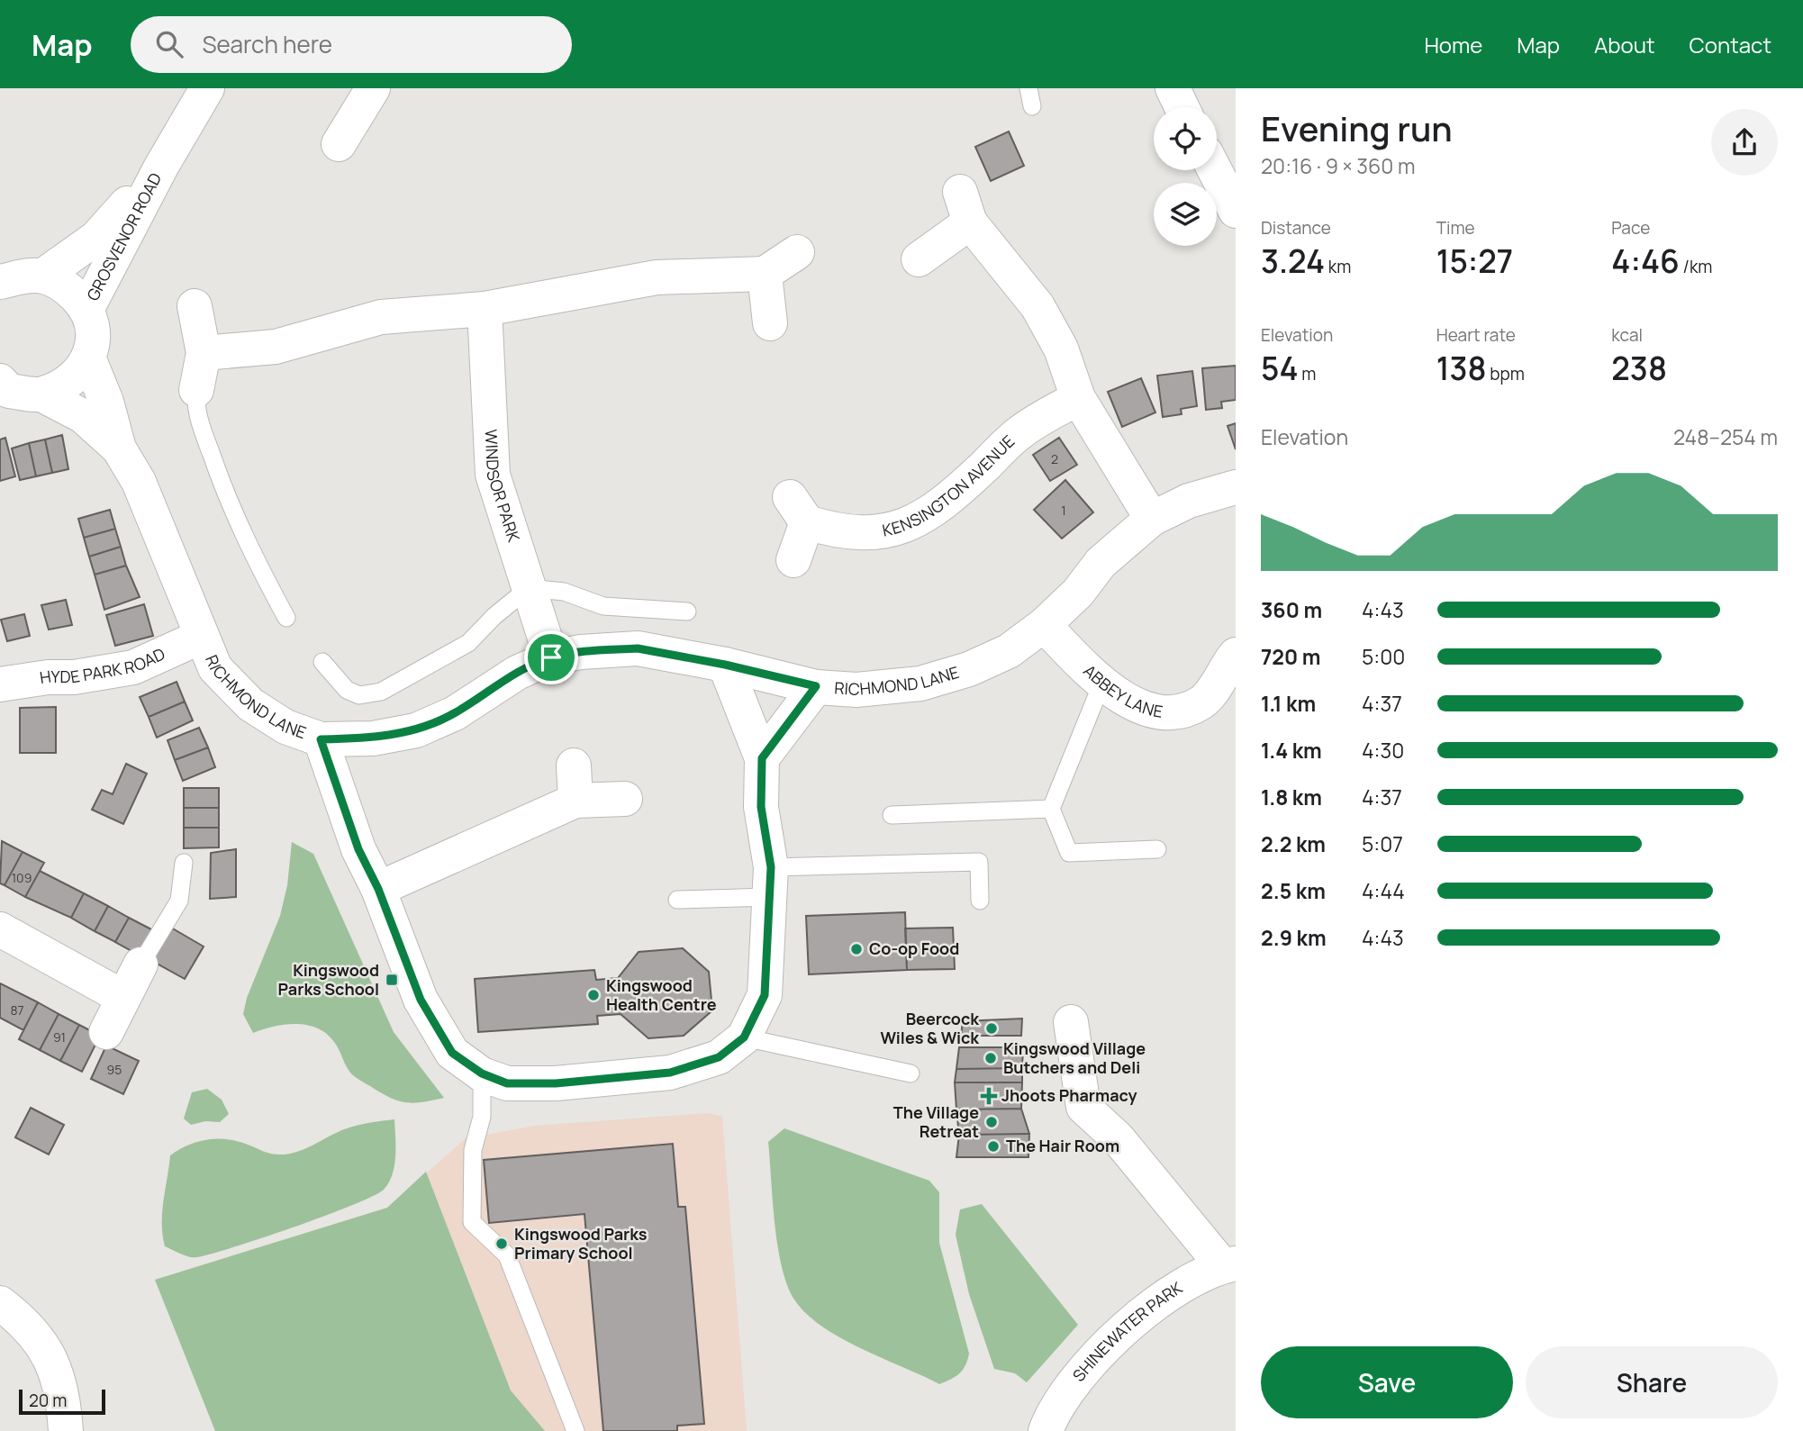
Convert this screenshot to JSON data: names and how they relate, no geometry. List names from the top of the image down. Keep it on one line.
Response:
{"streets":{"street":["GROSVENOR ROAD","KENSINGTON AVENUE","WINDSOR PARK","HYDE PARK ROAD","RICHMOND LANE","ABBEY LANE","SHINEWATER PARK"]},"crossings":[["WINDSOR PARK","RICHMOND LANE"],["HYDE PARK ROAD","RICHMOND LANE"],["RICHMOND LANE","ABBEY LANE"]],"places":{"other":["Co-op Food","Kingswood Health Centre","Beercock Wiles & Wick","Kingswood Village Butchers and Deli","The Village Retreat","The Hair Room","Kingswood Parks Primary School"],"transit":["Kingswood Parks School"],"health":["Jhoots Pharmacy"]},"house_numbers":["2","1","109","87","91","95"],"scale_bar":"20 m","page":{"header":"Map","search":"Search here","nav":["Home","Map","About","Contact"],"heading":["Evening run","20:16 · 9 × 360 m"],"stats":[["Distance","3.24 km"],["Time","15:27"],["Pace","4:46 /km"],["Elevation","54 m"],["Heart rate","138 bpm"],["kcal","238"]],"chart":["Elevation","248–254 m"],"list":[{"name":"360 m","note":"4:43"},{"name":"720 m","note":"5:00"},{"name":"1.1 km","note":"4:37"},{"name":"1.4 km","note":"4:30"},{"name":"1.8 km","note":"4:37"},{"name":"2.2 km","note":"5:07"},{"name":"2.5 km","note":"4:44"},{"name":"2.9 km","note":"4:43"}],"buttons":["Save","Share"],"scale":"20 m"}}
